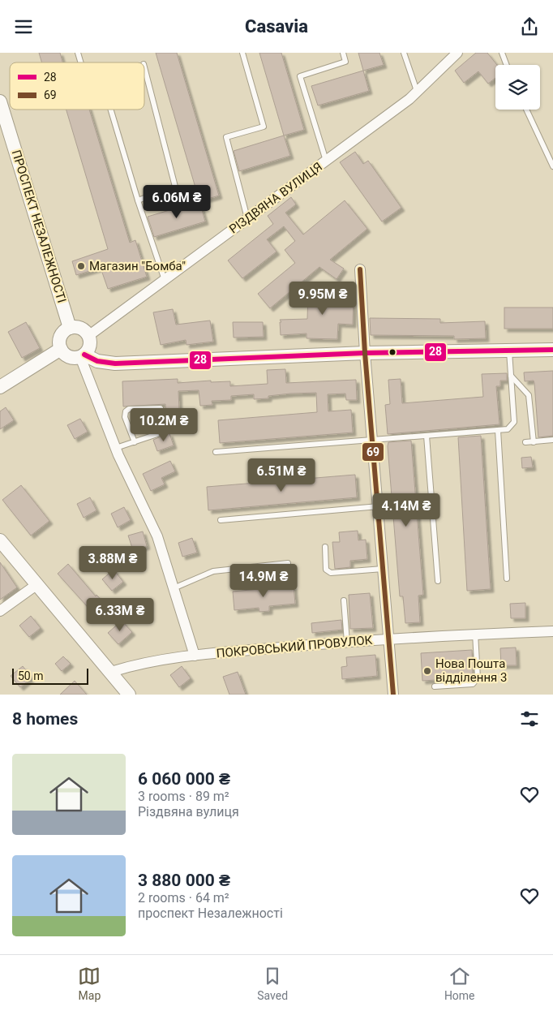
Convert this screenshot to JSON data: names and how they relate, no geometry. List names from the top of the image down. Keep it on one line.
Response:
{"streets":{"street":["РІЗДВЯНА ВУЛИЦЯ","ПРОСПЕКТ НЕЗАЛЕЖНОСТІ","ПОКРОВСЬКИЙ ПРОВУЛОК"]},"crossings":[["РІЗДВЯНА ВУЛИЦЯ","ПРОСПЕКТ НЕЗАЛЕЖНОСТІ"]],"places":["Магазин \"Бомба\"","Нова Пошта відділення 3"],"lines":["transit line 69","transit line 28"],"legend":["28","69"],"scale_bar":"50 m","page":{"header":"Casavia","price":["6.06M ₴","9.95M ₴","10.2M ₴","6.51M ₴","4.14M ₴","3.88M ₴","14.9M ₴","6.33M ₴"],"scale":"50 m","heading":"8 homes","list":[{"name":"6 060 000 ₴","note":"3 rooms · 89 m² · Різдвяна вулиця"},{"name":"3 880 000 ₴","note":"2 rooms · 64 m² · проспект Незалежності"}],"tabs":["Map","Saved","Home"]}}
